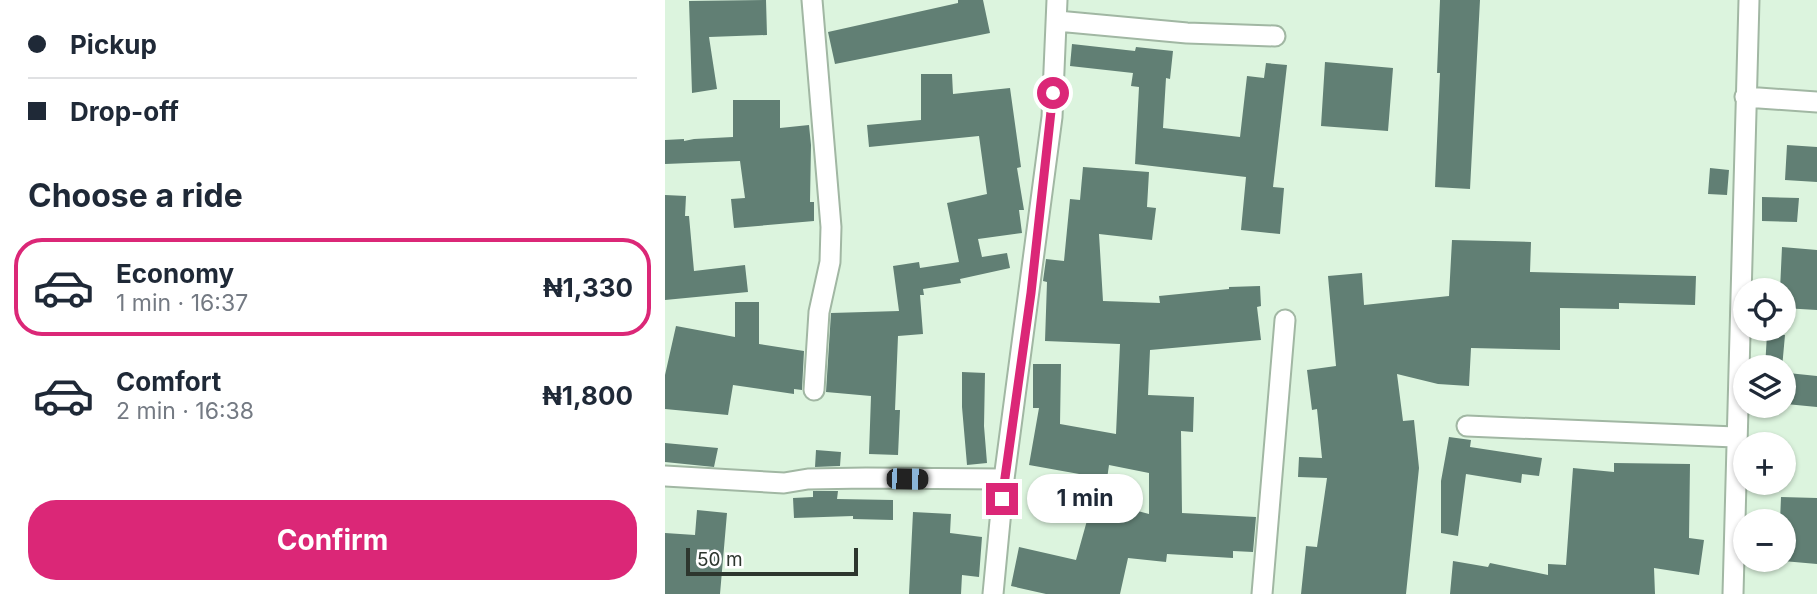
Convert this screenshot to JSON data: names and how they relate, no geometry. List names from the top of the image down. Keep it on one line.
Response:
{"scale_bar":"50 m","page":{"banner":["Pickup","Drop-off"],"heading":"Choose a ride","list":[{"name":"Economy","note":"1 min · 16:37","value":"₦1,330"},{"name":"Comfort","note":"2 min · 16:38","value":"₦1,800"}],"map_buttons":["+","−"],"bubble":"1 min","buttons":"Confirm","scale":"50 m"}}
